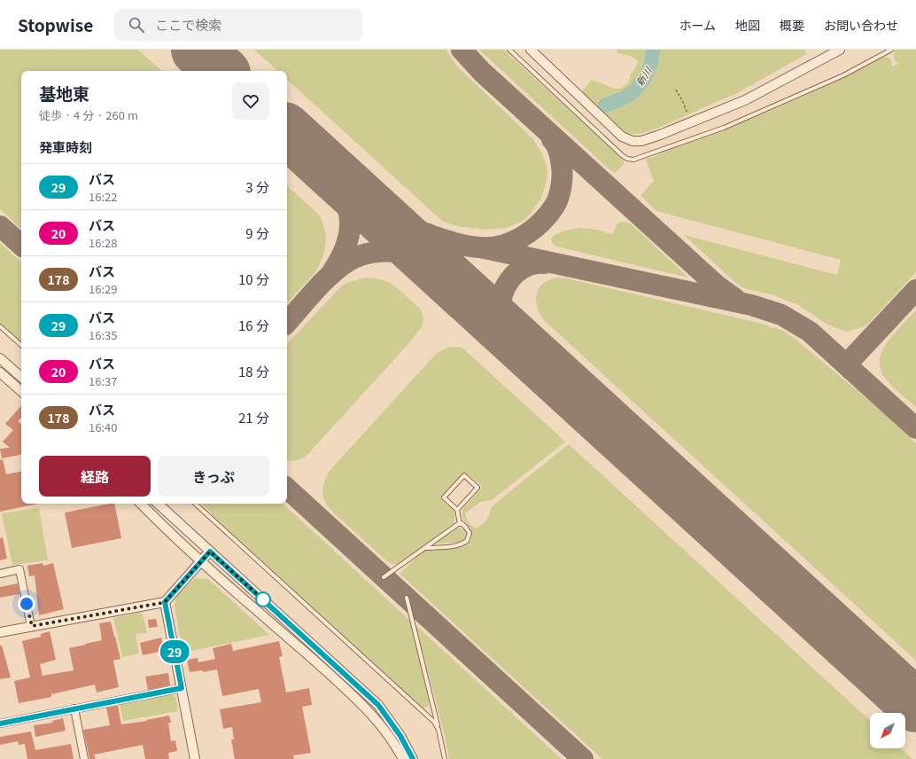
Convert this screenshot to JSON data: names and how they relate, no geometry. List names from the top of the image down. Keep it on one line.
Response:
{"water":["新川"],"lines":["bus line 29"],"north":"bottom left","page":{"header":"Stopwise","search":"ここで検索","nav":["ホーム","地図","概要","お問い合わせ"],"on_map":"29","heading":[["基地東","徒歩 · 4 分 · 260 m"],"発車時刻"],"list":[{"mark":"29","name":"バス","note":"16:22","value":"3 分"},{"mark":"20","name":"バス","note":"16:28","value":"9 分"},{"mark":"178","name":"バス","note":"16:29","value":"10 分"},{"mark":"29","name":"バス","note":"16:35","value":"16 分"},{"mark":"20","name":"バス","note":"16:37","value":"18 分"},{"mark":"178","name":"バス","note":"16:40","value":"21 分"}],"buttons":["経路","きっぷ"]}}
